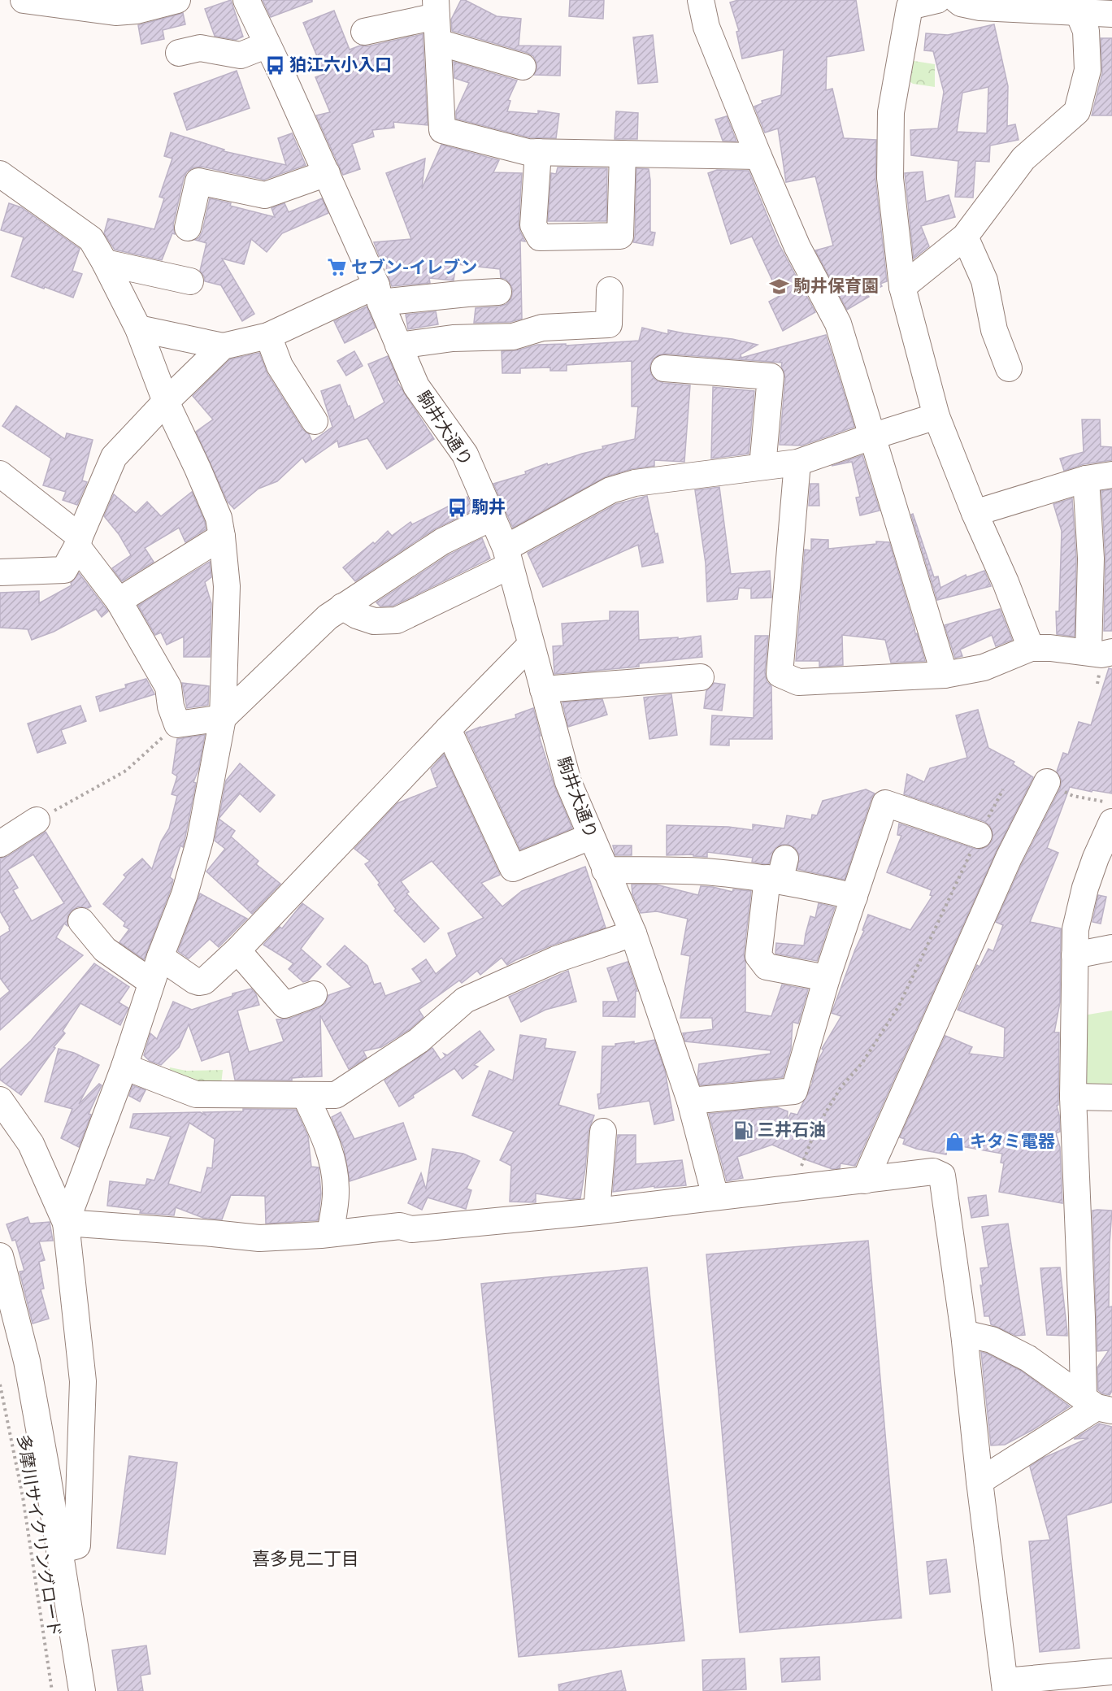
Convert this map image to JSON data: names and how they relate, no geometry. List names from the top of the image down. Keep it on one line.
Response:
{"streets":{"street":["駒井大通り"],"path":["多摩川サイクリングロード"]},"districts":["喜多見二丁目"],"places":{"bus stop":["狛江六小入口","駒井"],"supermarket":["セブン-イレブン"],"school or university":["駒井保育園"],"fuel station":["三井石油"],"shop":["キタミ電器"]}}
